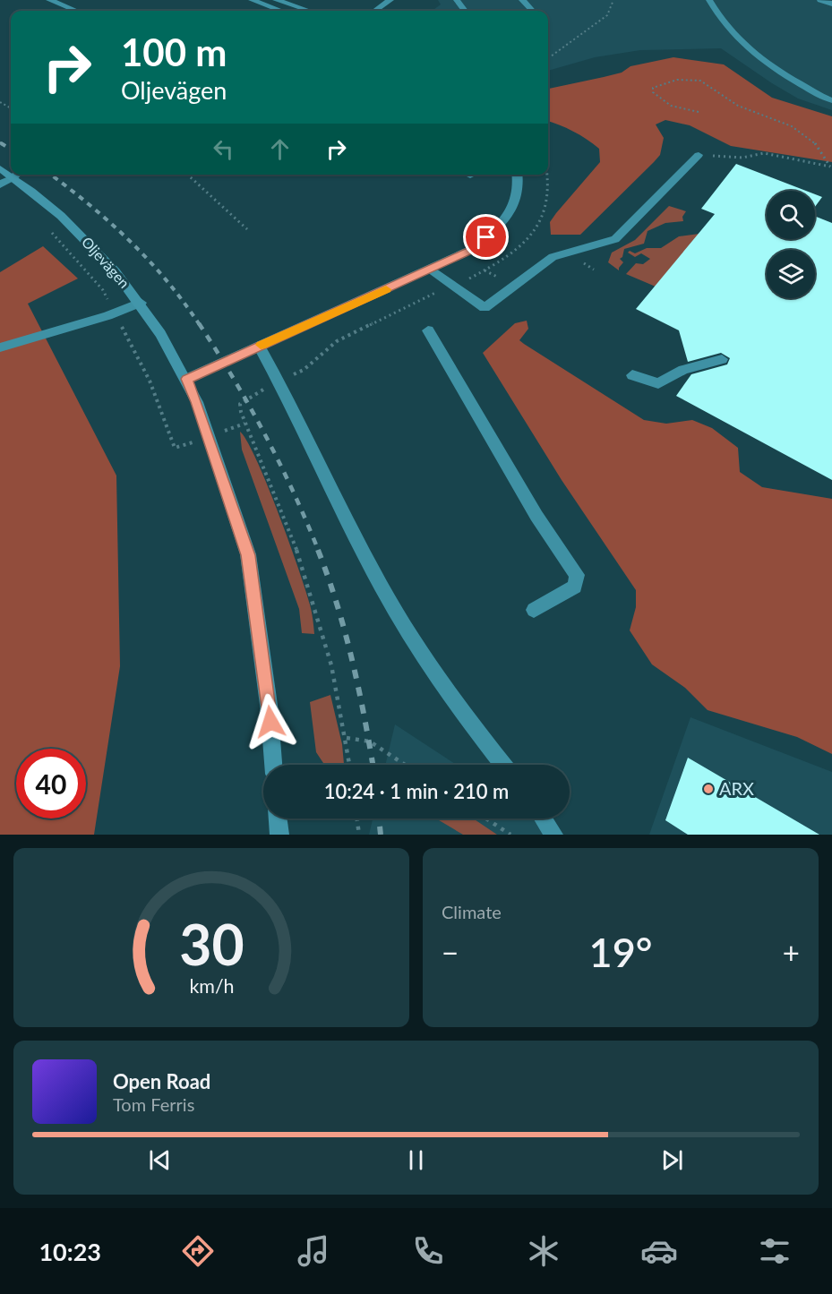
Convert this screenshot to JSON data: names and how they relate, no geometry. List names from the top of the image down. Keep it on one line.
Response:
{"streets":{"street":["Oljevägen"]},"places":["ARX"],"page":{"turn":["100 m","Oljevägen"],"limit":"40","trip":"10:24 · 1 min · 210 m","tile":"Climate","heat":["−","19°","+"],"song":["Open Road","Tom Ferris"],"tabs":"10:23","gauge":["30","km/h"]}}
